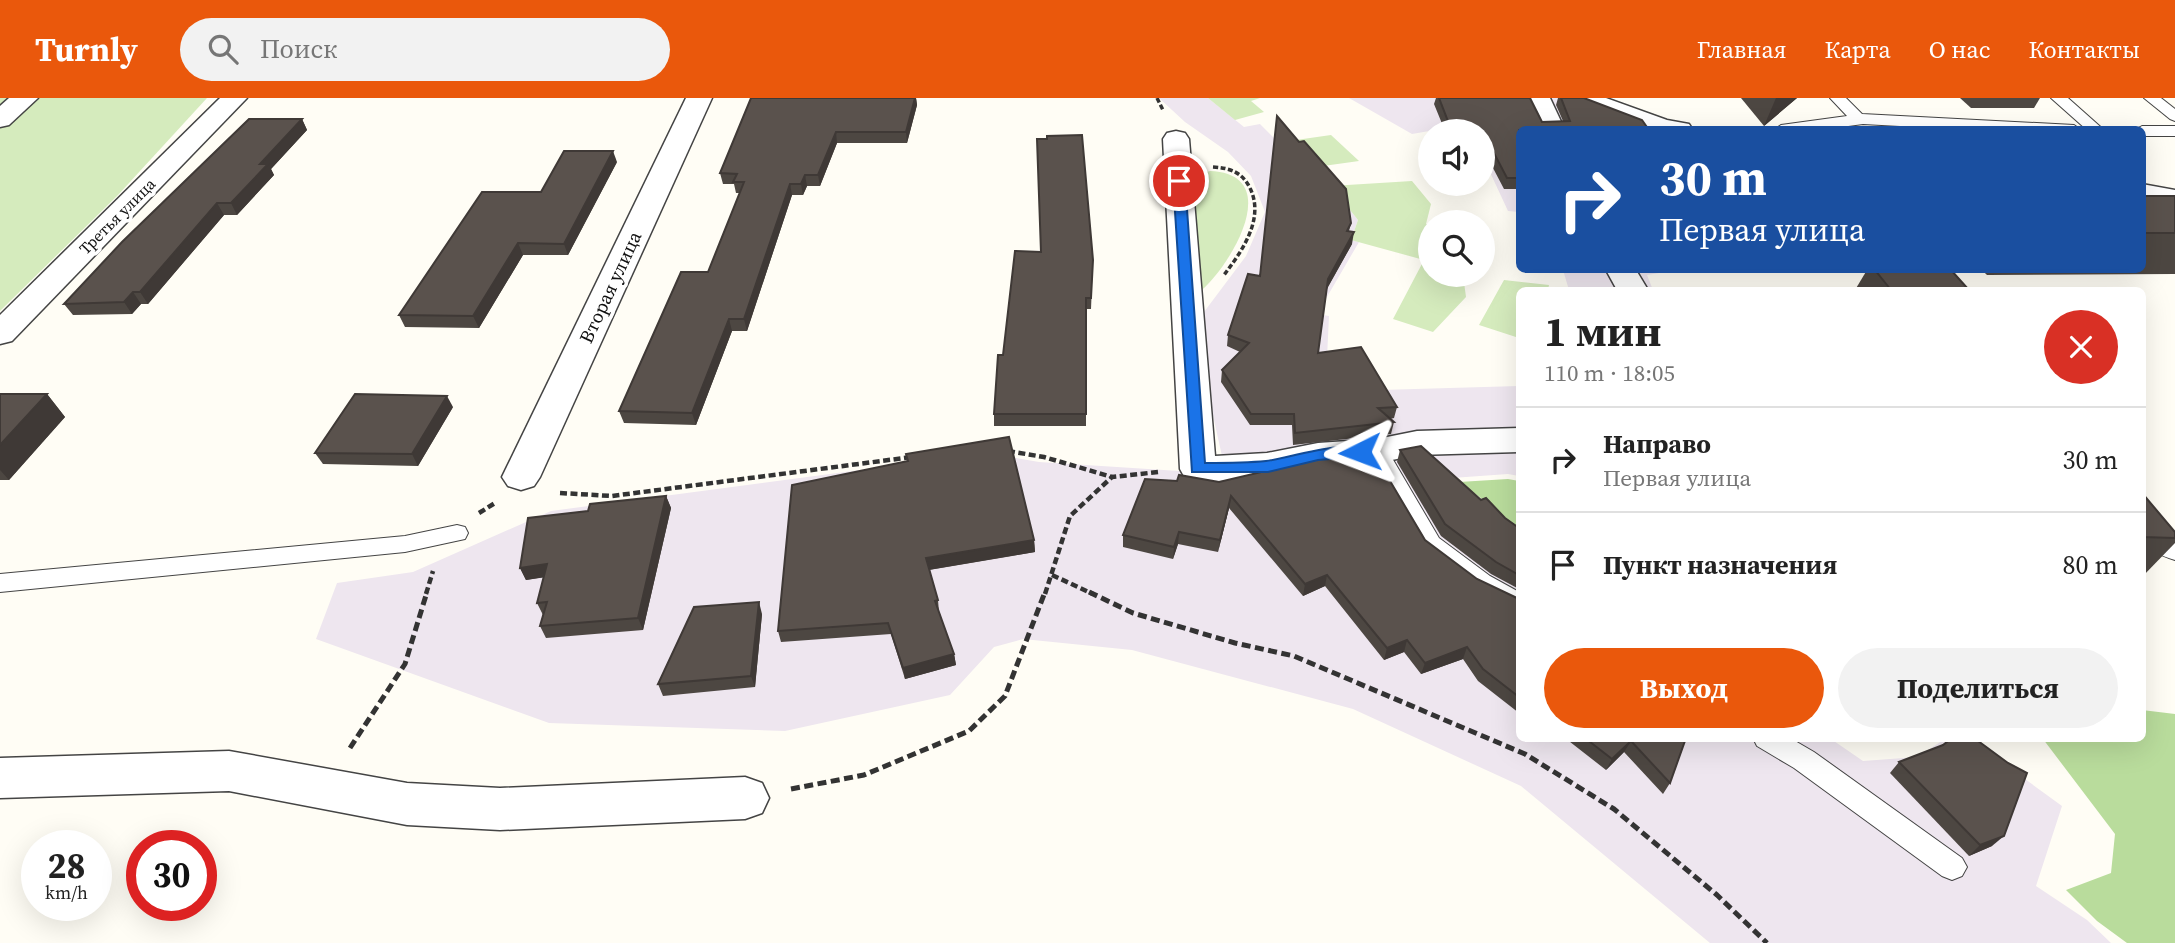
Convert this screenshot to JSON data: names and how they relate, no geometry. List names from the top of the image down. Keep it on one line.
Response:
{"streets":{"street":["Третья улица","Вторая улица"]},"page":{"header":"Turnly","search":"Поиск","nav":["Главная","Карта","О нас","Контакты"],"turn":["30 m","Первая улица"],"heading":["1 мин","110 m · 18:05"],"list":[{"name":"Направо","note":"Первая улица","value":"30 m"},{"name":"Пункт назначения","value":"80 m"}],"buttons":["Выход","Поделиться"],"speed":"28 km/h","limit":"30"}}
